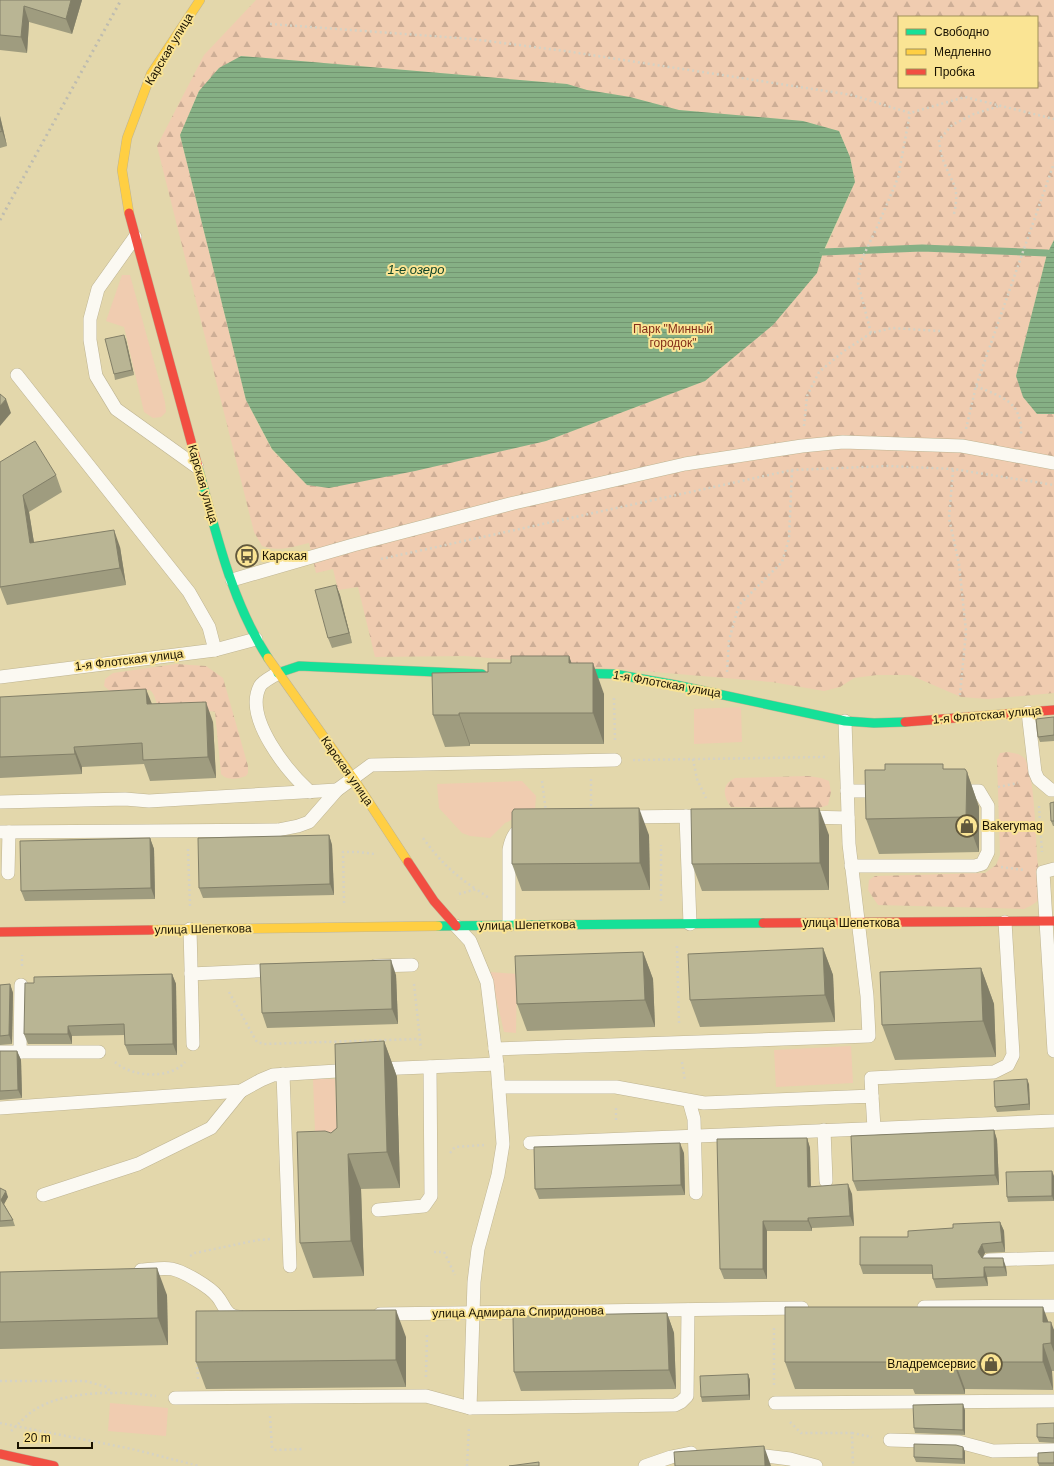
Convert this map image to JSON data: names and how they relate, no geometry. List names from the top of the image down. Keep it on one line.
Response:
{"streets":{"main road":["Карская улица","1-я Флотская улица","улица Шепеткова"],"lane":["улица Адмирала Спиридонова"]},"crossings":[["Карская улица","1-я Флотская улица"],["Карская улица","улица Шепеткова"]],"water":["1-е озеро"],"parks":["Парк \"Минный городок\""],"places":{"bus stop":["Карская"],"shop":["Bakerymag","Владремсервис"]},"legend":["Свободно","Медленно","Пробка"],"scale_bar":"20 m"}
